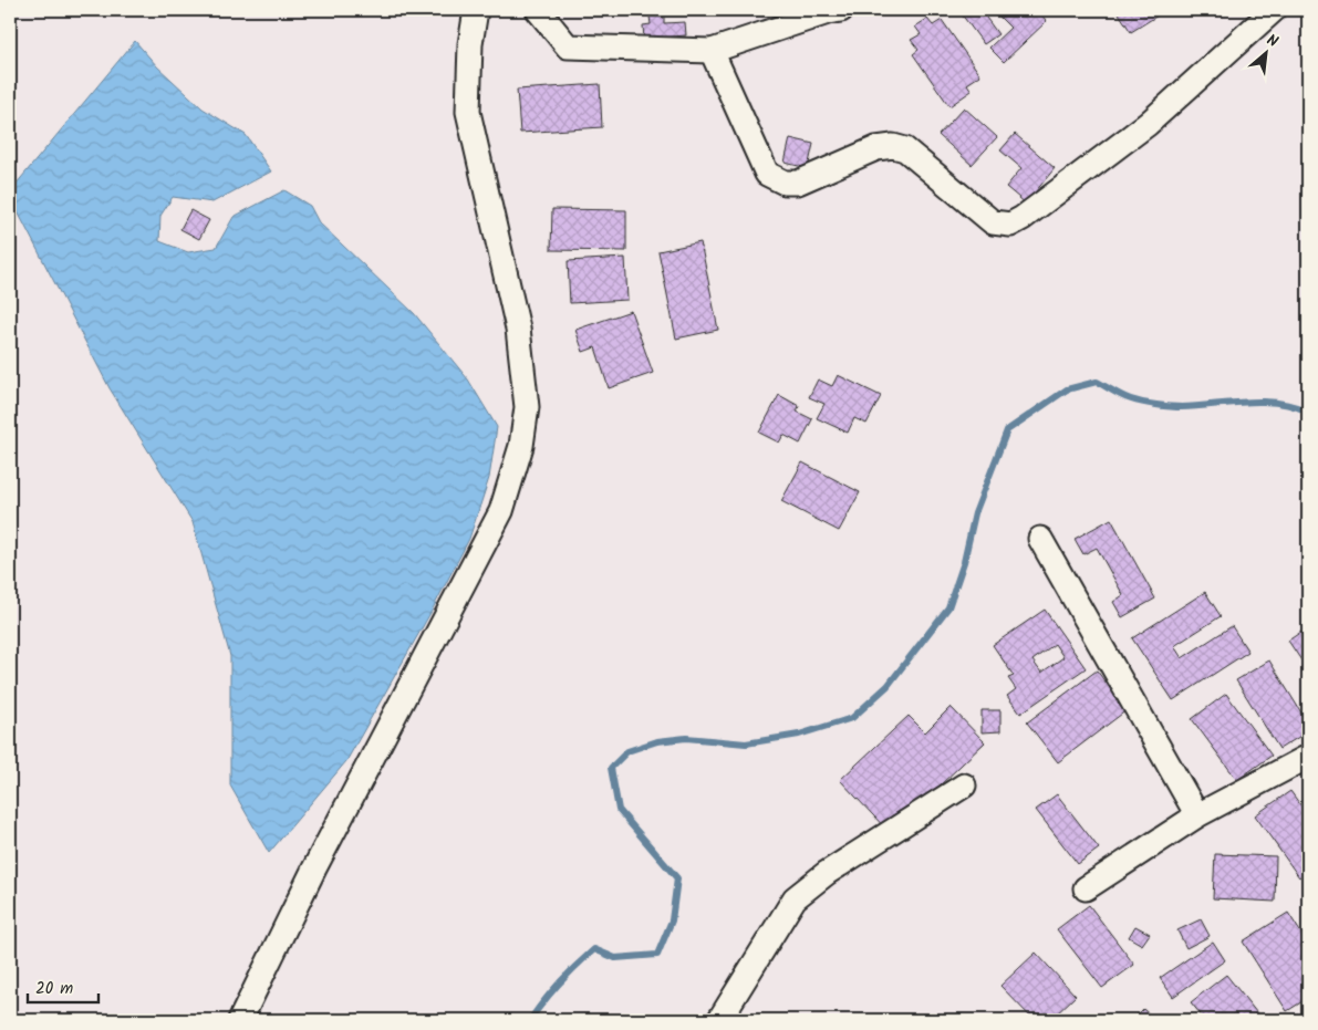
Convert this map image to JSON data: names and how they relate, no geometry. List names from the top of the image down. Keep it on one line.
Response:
{"scale_bar":"20 m","north":"top right"}
